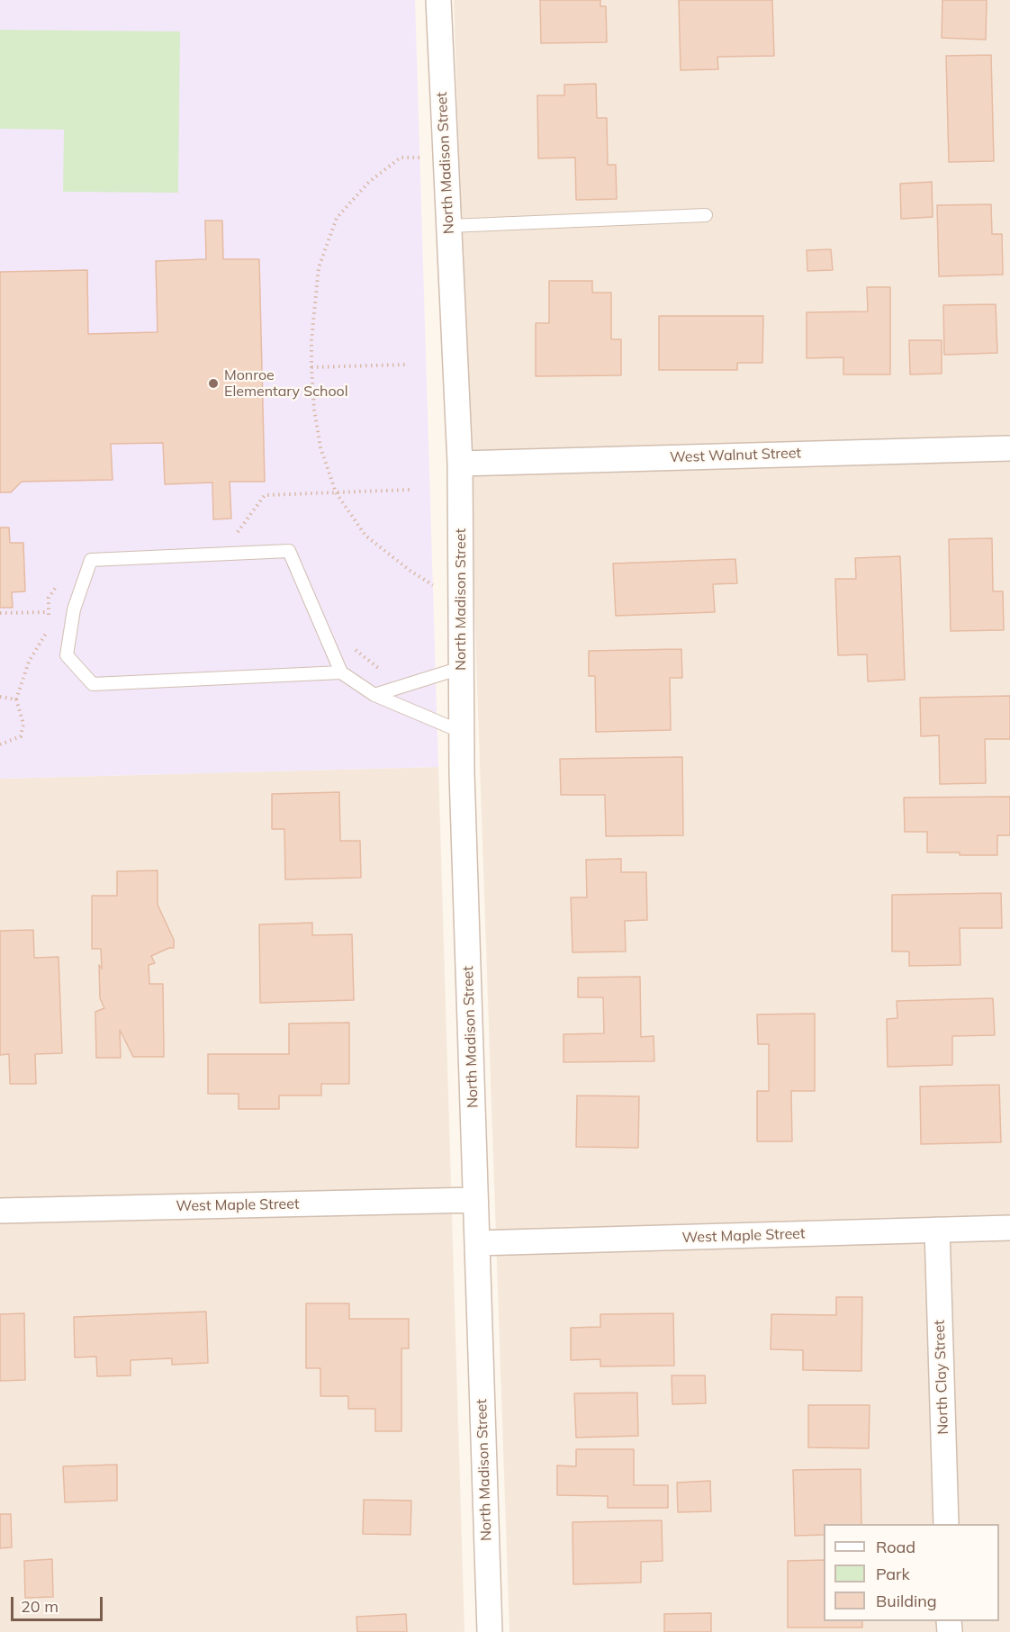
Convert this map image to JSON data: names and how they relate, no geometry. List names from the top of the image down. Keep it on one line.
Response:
{"streets":{"street":["North Madison Street","West Walnut Street","West Maple Street","North Clay Street"]},"crossings":[["North Madison Street","West Walnut Street"],["North Madison Street","West Maple Street"],["West Maple Street","North Clay Street"]],"places":["Monroe Elementary School"],"legend":["Road","Park","Building"],"scale_bar":"20 m"}
